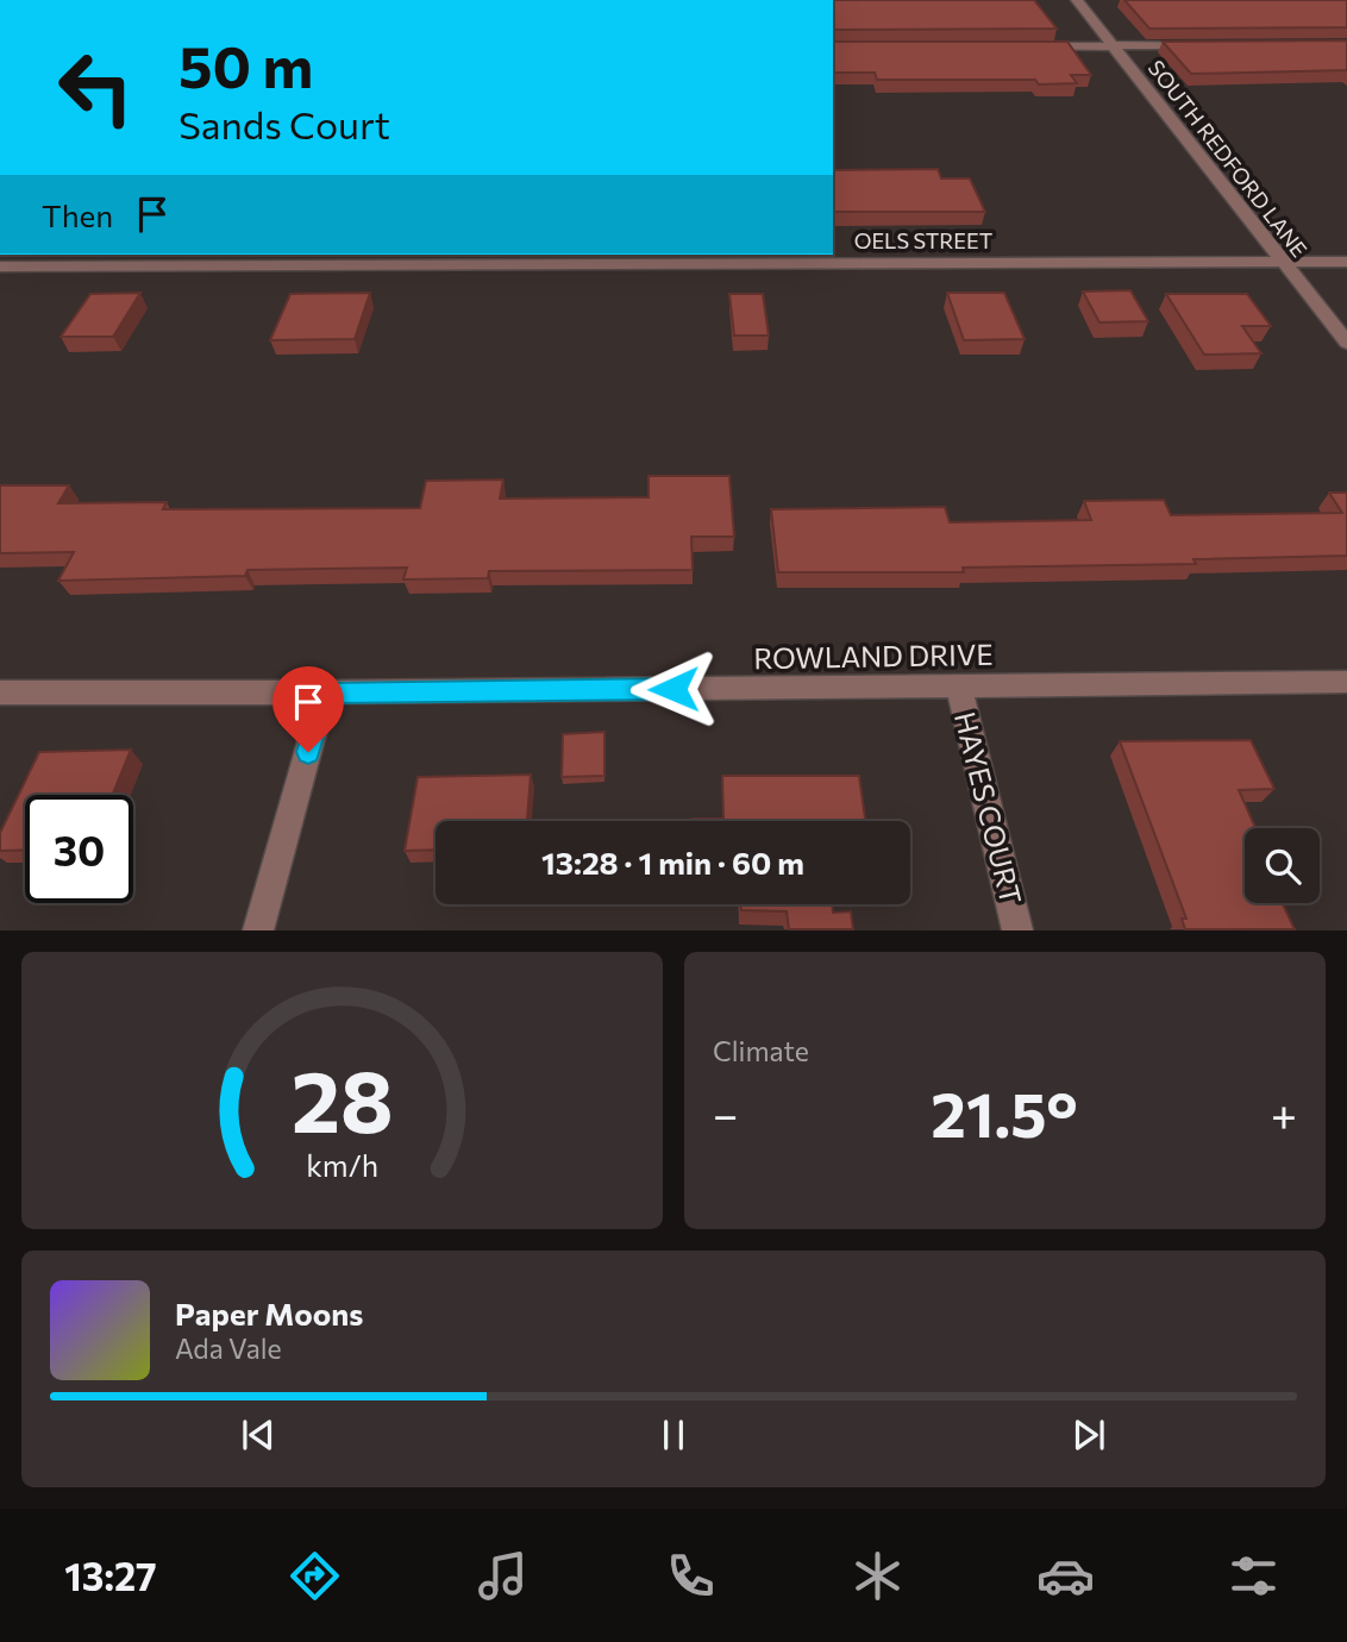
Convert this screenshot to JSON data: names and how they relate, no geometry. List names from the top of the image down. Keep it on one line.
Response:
{"streets":{"street":["SOUTH REDFORD LANE","OELS STREET","ROWLAND DRIVE","HAYES COURT"]},"crossings":[["SOUTH REDFORD LANE","OELS STREET"],["ROWLAND DRIVE","HAYES COURT"]],"page":{"turn":["50 m","Sands Court"],"then":"Then","limit":"30","trip":"13:28 · 1 min · 60 m","tile":"Climate","heat":["−","21.5°","+"],"song":["Paper Moons","Ada Vale"],"tabs":"13:27","gauge":["28","km/h"]}}
